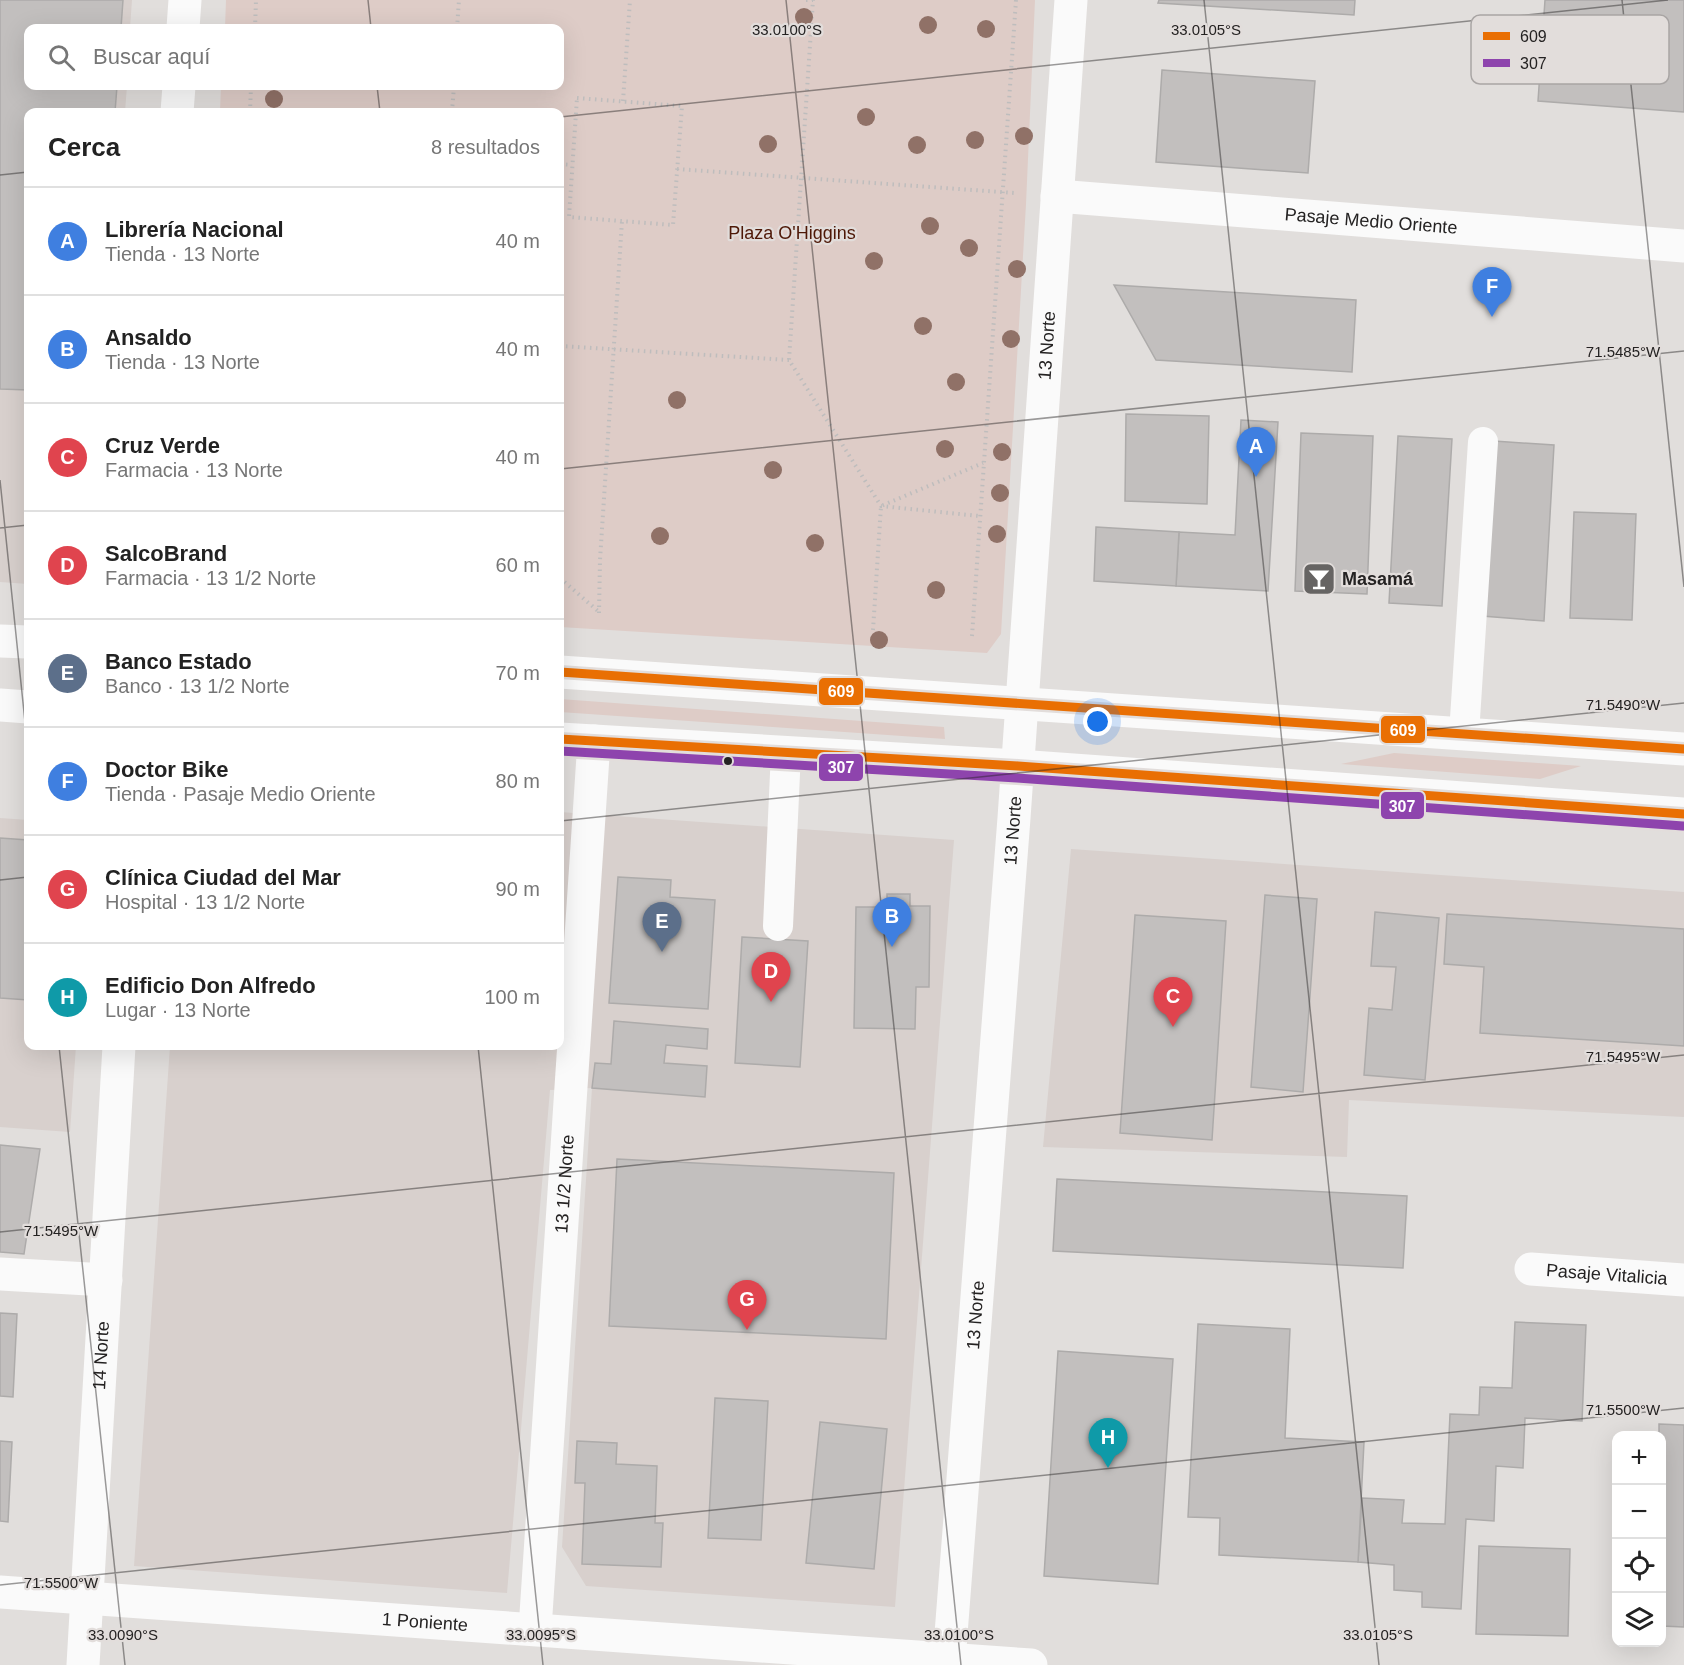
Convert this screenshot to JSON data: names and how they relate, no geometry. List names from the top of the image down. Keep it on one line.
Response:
{"streets":{"street":["Pasaje Medio Oriente","13 Norte","13 1/2 Norte","Pasaje Vitalicia","14 Norte","1 Poniente"]},"crossings":[["Pasaje Medio Oriente","13 Norte"],["13 Norte","1 Poniente"],["13 1/2 Norte","1 Poniente"],["14 Norte","1 Poniente"]],"parks":["Plaza O'Higgins"],"places":{"bar":["Masamá"]},"lines":["transit line 609","transit line 307"],"legend":["609","307"],"page":{"search":"Buscar aquí","heading":["Cerca","8 resultados"],"list":[{"mark":"A","name":"Librería Nacional","note":"Tienda · 13 Norte","value":"40 m"},{"mark":"B","name":"Ansaldo","note":"Tienda · 13 Norte","value":"40 m"},{"mark":"C","name":"Cruz Verde","note":"Farmacia · 13 Norte","value":"40 m"},{"mark":"D","name":"SalcoBrand","note":"Farmacia · 13 1/2 Norte","value":"60 m"},{"mark":"E","name":"Banco Estado","note":"Banco · 13 1/2 Norte","value":"70 m"},{"mark":"F","name":"Doctor Bike","note":"Tienda · Pasaje Medio Oriente","value":"80 m"},{"mark":"G","name":"Clínica Ciudad del Mar","note":"Hospital · 13 1/2 Norte","value":"90 m"},{"mark":"H","name":"Edificio Don Alfredo","note":"Lugar · 13 Norte","value":"100 m"}],"pins":["F","A","B","E","D","C","G","H"],"map_buttons":["+","−"]},"coordinates":["33.0100°S","33.0105°S","71.5485°W","71.5490°W","71.5495°W","71.5500°W","33.0090°S","33.0095°S"]}
